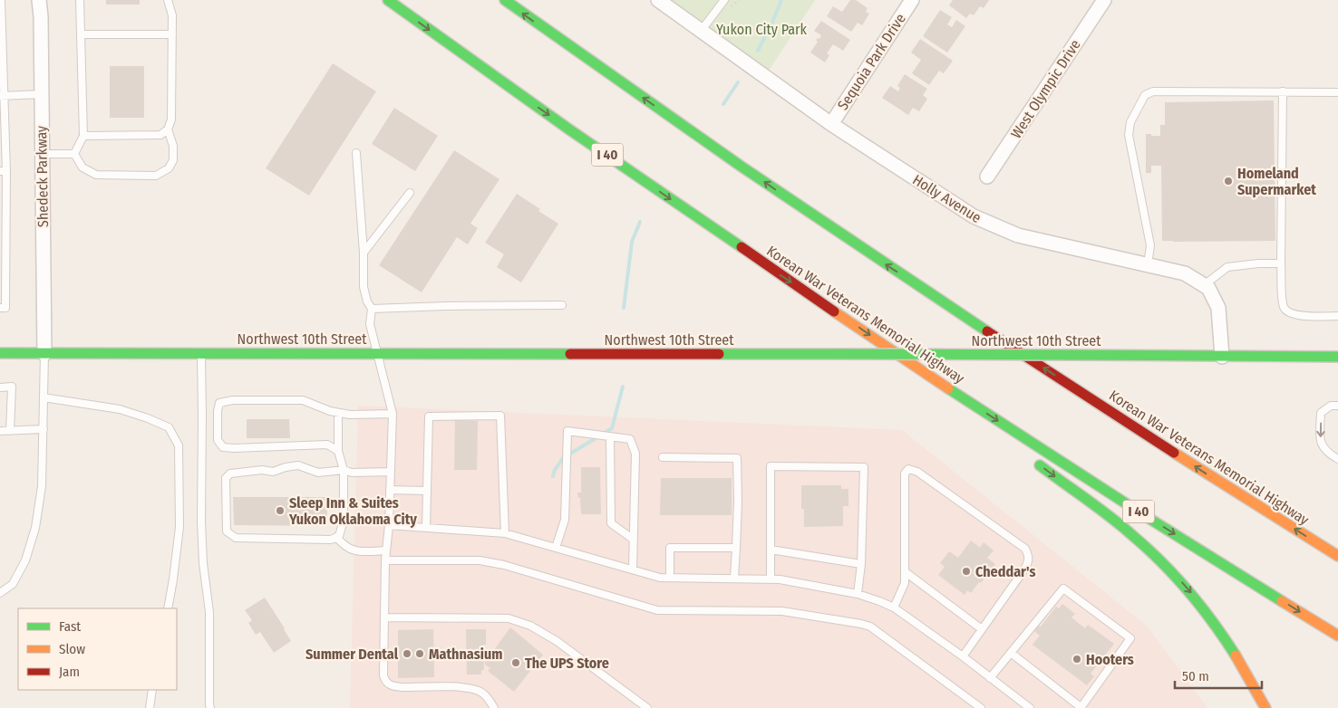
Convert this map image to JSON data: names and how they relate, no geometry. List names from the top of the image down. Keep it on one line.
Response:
{"streets":{"main road":["I 40","Korean War Veterans Memorial Highway","Northwest 10th Street"],"street":["Sequoia Park Drive","West Olympic Drive","Shedeck Parkway","Holly Avenue"]},"crossings":[["Sequoia Park Drive","Holly Avenue"],["Shedeck Parkway","Northwest 10th Street"],["Holly Avenue","Northwest 10th Street"]],"parks":["Yukon City Park"],"places":["Homeland Supermarket","Sleep Inn & Suites Yukon Oklahoma City","Cheddar's","Summer Dental","Mathnasium","Hooters","The UPS Store"],"legend":["Fast","Slow","Jam"],"scale_bar":"50 m"}
